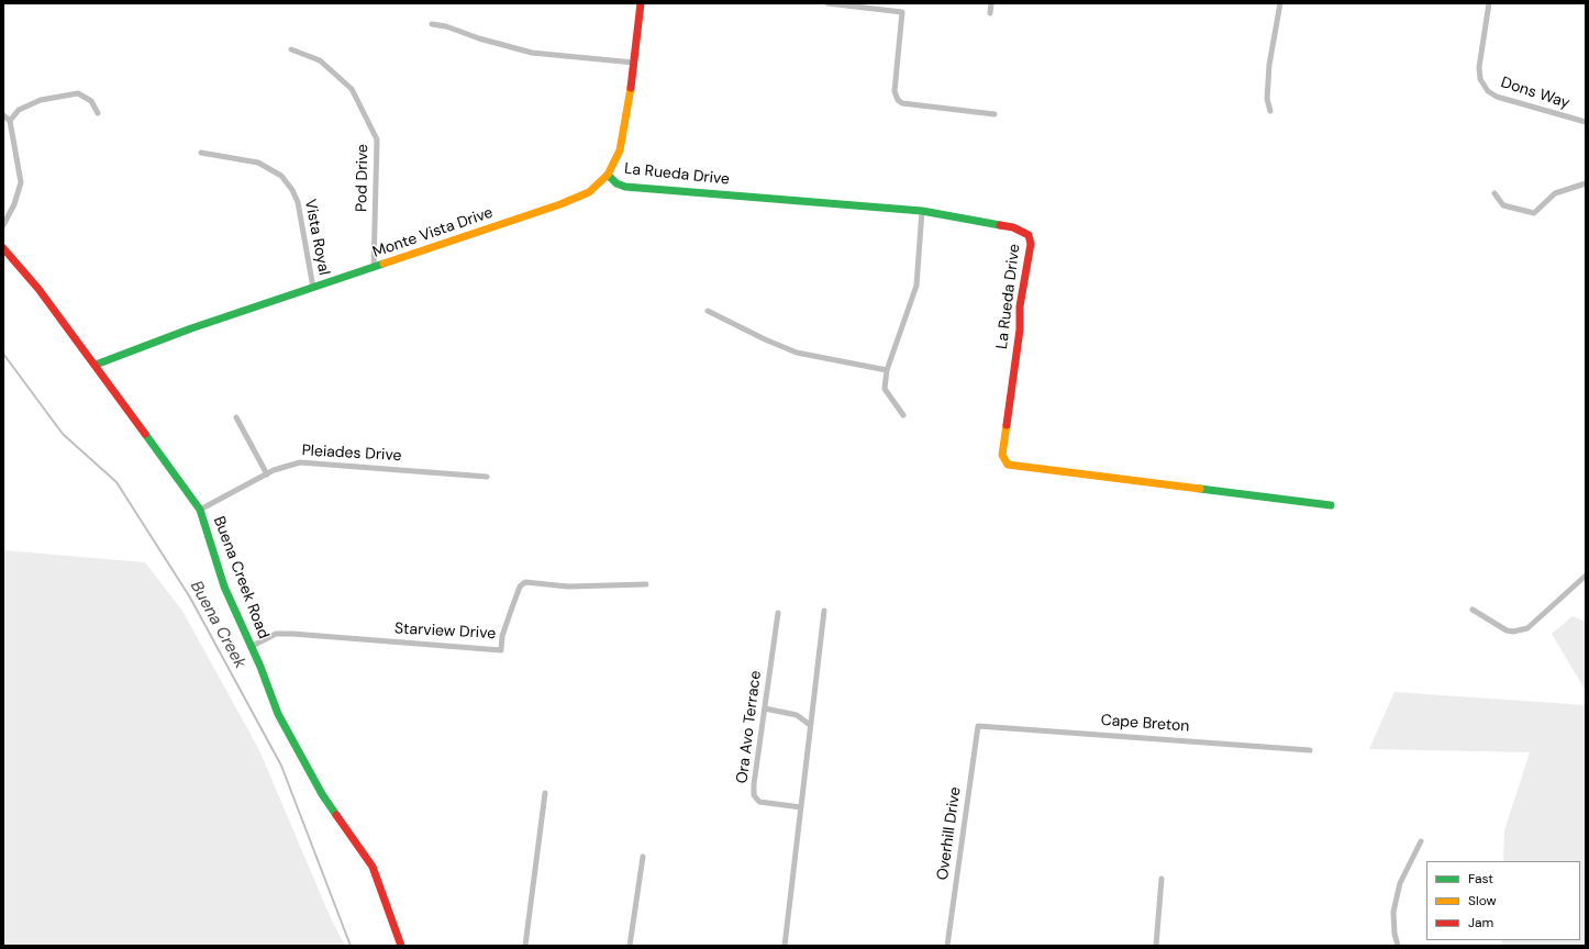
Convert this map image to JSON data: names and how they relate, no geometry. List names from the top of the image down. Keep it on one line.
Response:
{"streets":{"main road":["La Rueda Drive","Monte Vista Drive","Buena Creek Road"],"street":["Dons Way","Pod Drive","Vista Royal","Pleiades Drive","Starview Drive","Cape Breton","Ora Avo Terrace","Overhill Drive"]},"crossings":[["La Rueda Drive","Monte Vista Drive"],["Pod Drive","Monte Vista Drive"],["Monte Vista Drive","Vista Royal"],["Monte Vista Drive","Buena Creek Road"],["Pleiades Drive","Buena Creek Road"],["Buena Creek Road","Starview Drive"],["Cape Breton","Overhill Drive"]],"water":["Buena Creek"],"legend":["Fast","Slow","Jam"]}
